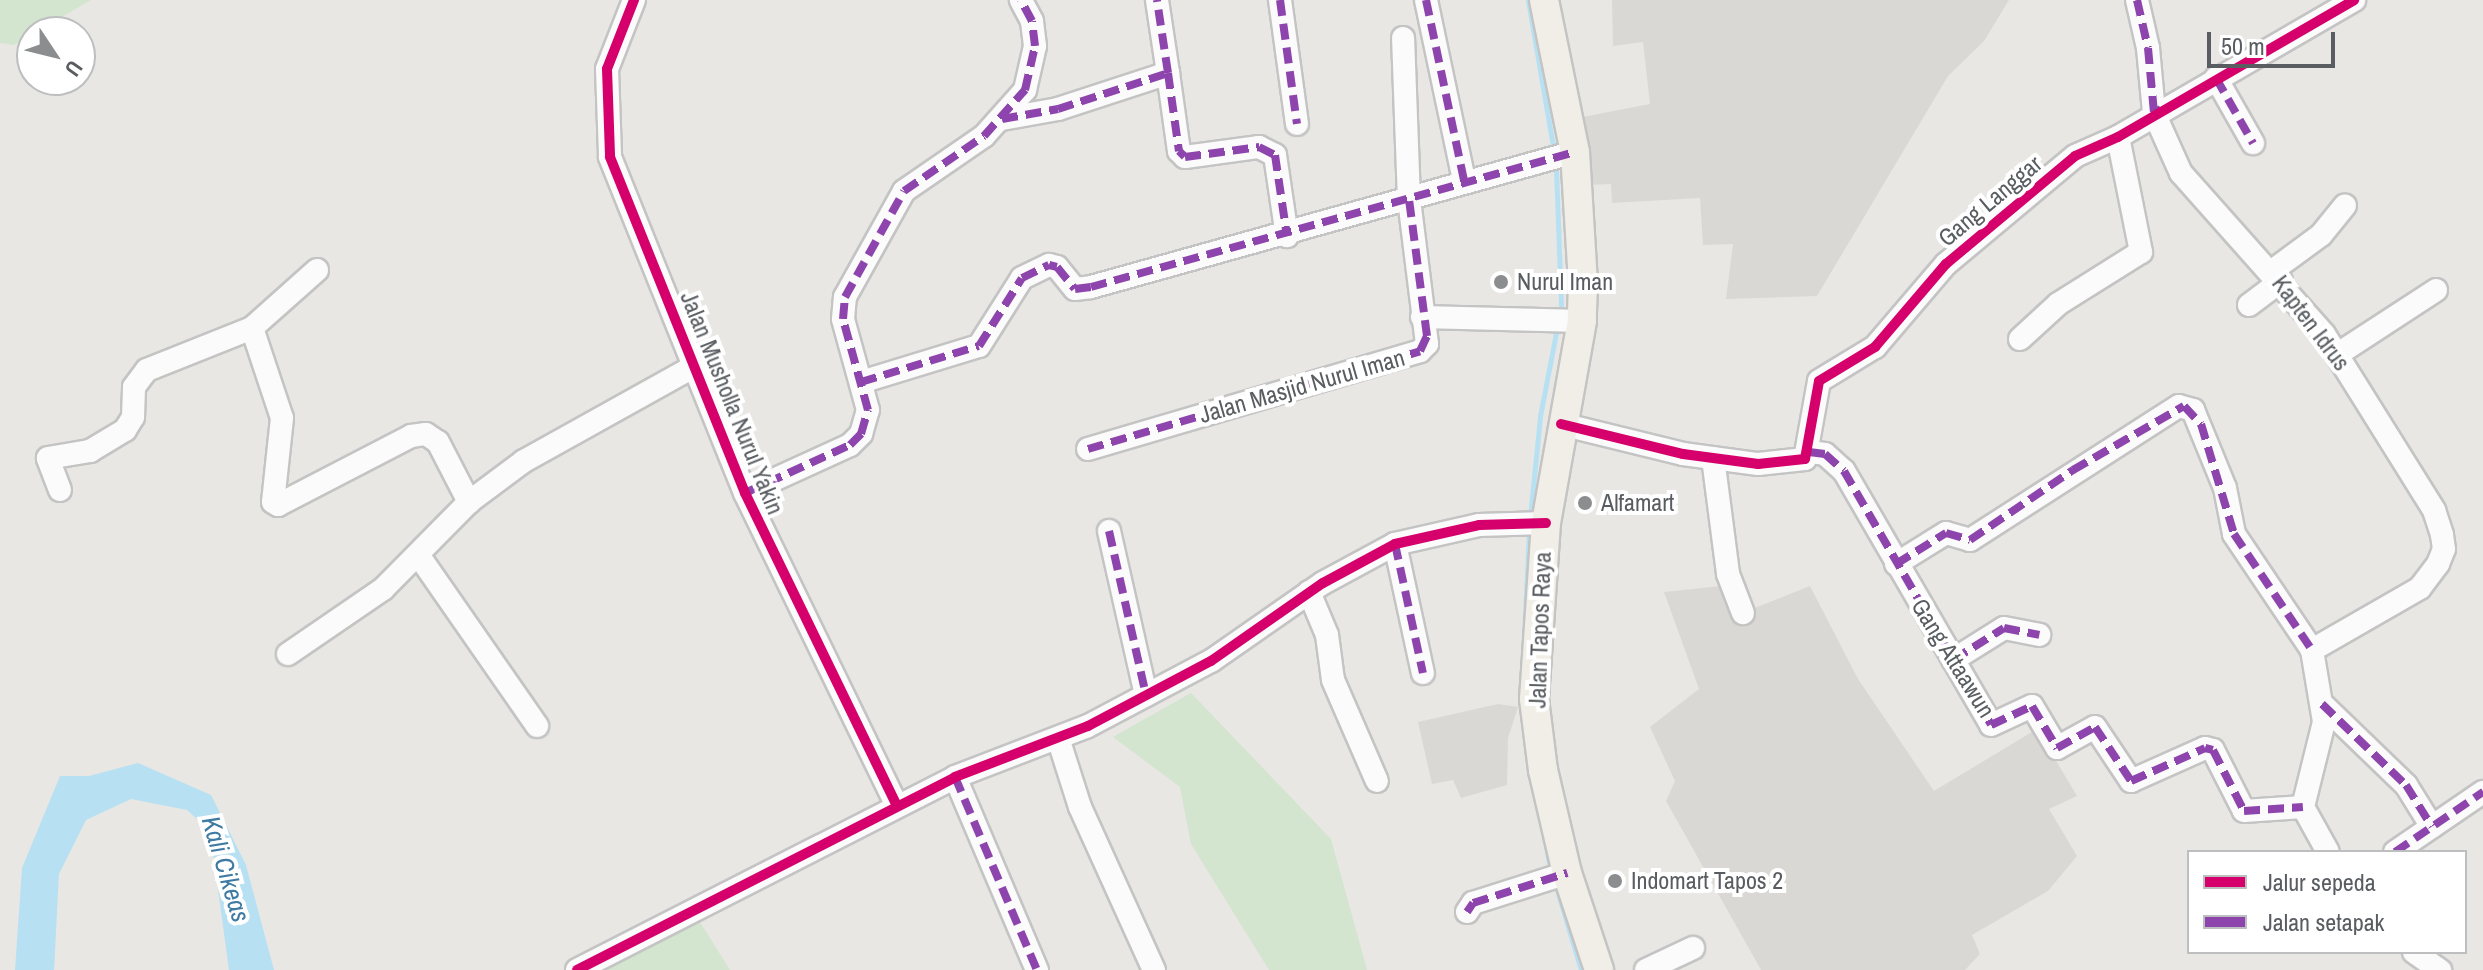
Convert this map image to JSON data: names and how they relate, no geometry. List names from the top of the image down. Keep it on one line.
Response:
{"streets":{"main road":["Jalan Tapos Raya"],"street":["Gang Langgar","Kapten Idrus","Jalan Masjid Nurul Iman","Jalan Musholla Nurul Yakin","Gang Attaawun"]},"crossings":[["Gang Langgar","Kapten Idrus"],["Gang Langgar","Gang Attaawun"],["Jalan Masjid Nurul Iman","Jalan Tapos Raya"]],"water":["Kali Cikeas"],"places":["Nurul Iman","Alfamart","Indomart Tapos 2"],"legend":["Jalur sepeda","Jalan setapak"],"scale_bar":"50 m","north":"bottom right"}
